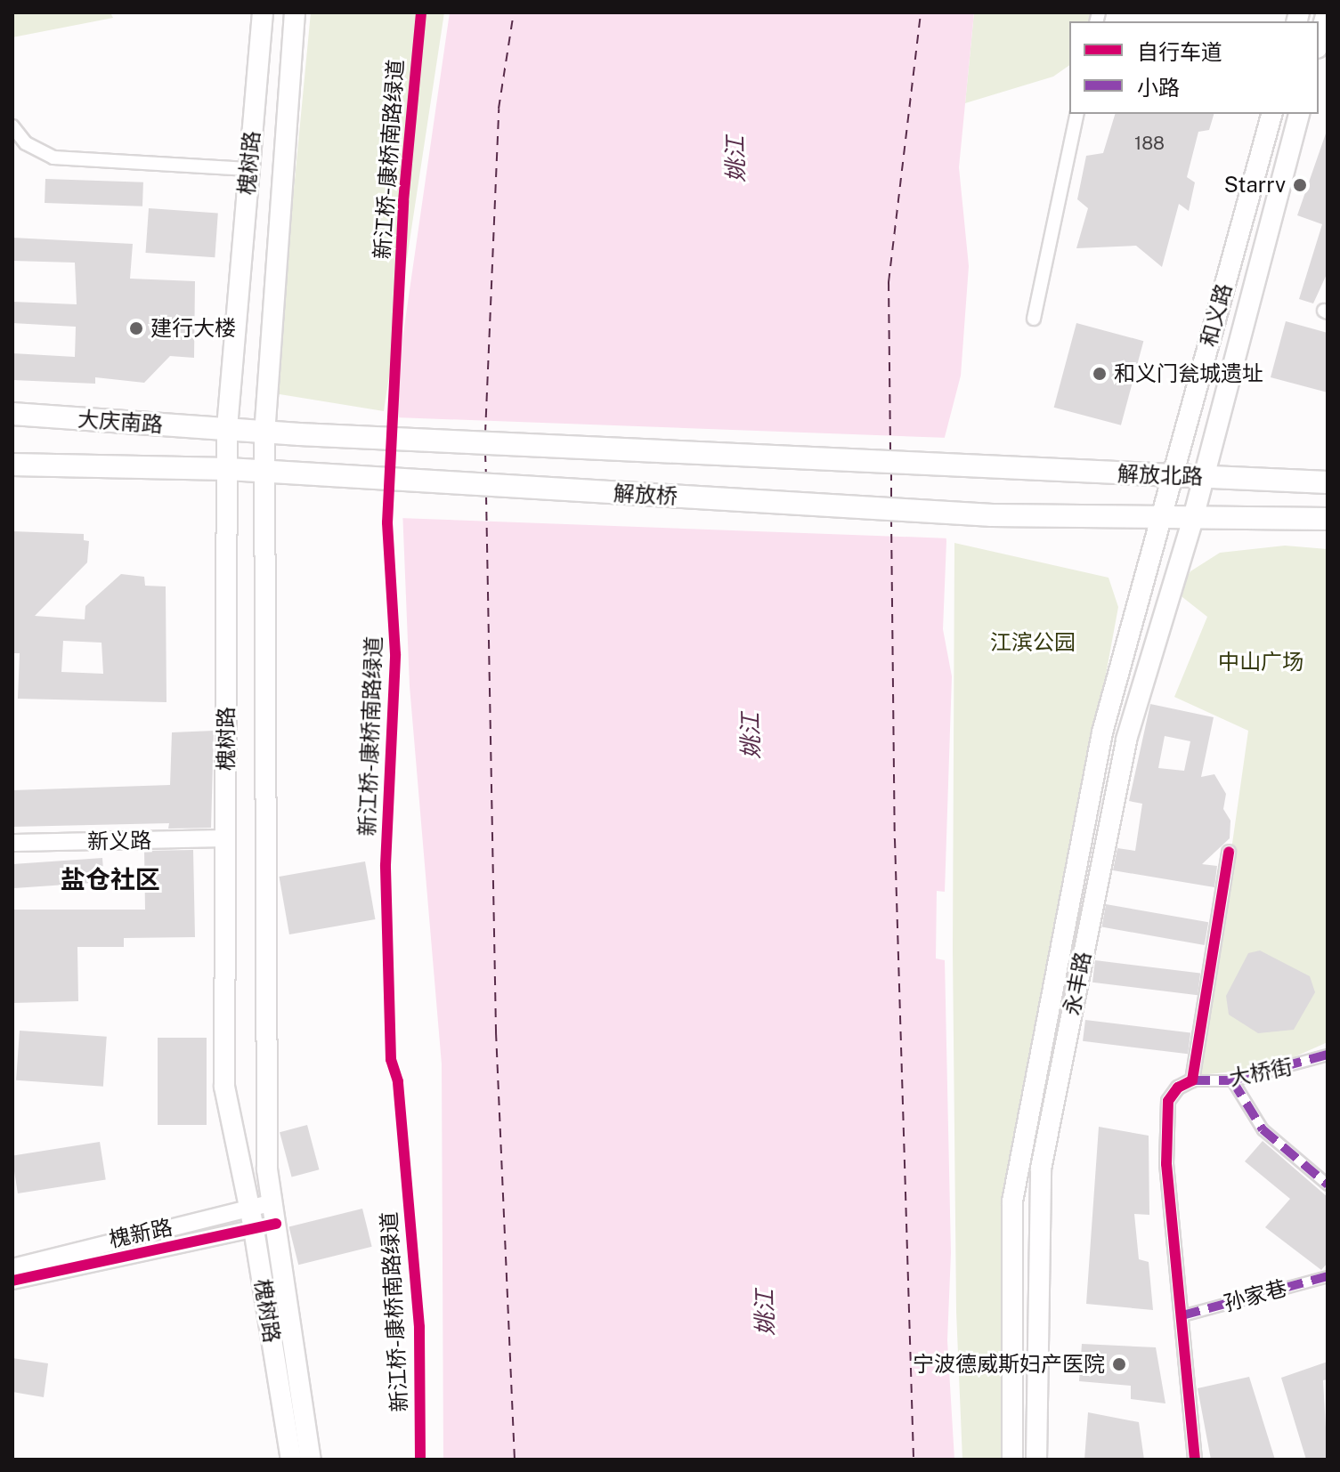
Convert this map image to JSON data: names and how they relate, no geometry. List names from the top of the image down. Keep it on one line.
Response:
{"streets":{"main road":["槐树路","和义路","大庆南路","解放北路","解放桥","永丰路"],"street":["新义路","大桥街","槐新路","孙家巷"],"cycle path":["新江桥-康桥南路绿道"]},"crossings":[["槐树路","大庆南路"],["槐树路","解放桥"],["槐树路","新义路"],["槐树路","槐新路"],["和义路","解放北路"],["和义路","永丰路"],["大庆南路","解放桥"],["解放北路","解放桥"],["解放北路","永丰路"]],"districts":["盐仓社区"],"water":["姚江"],"parks":["江滨公园","中山广场"],"places":["Starrv","建行大楼","和义门瓮城遗址","宁波德威斯妇产医院"],"house_numbers":["188"],"legend":["自行车道","小路"]}
